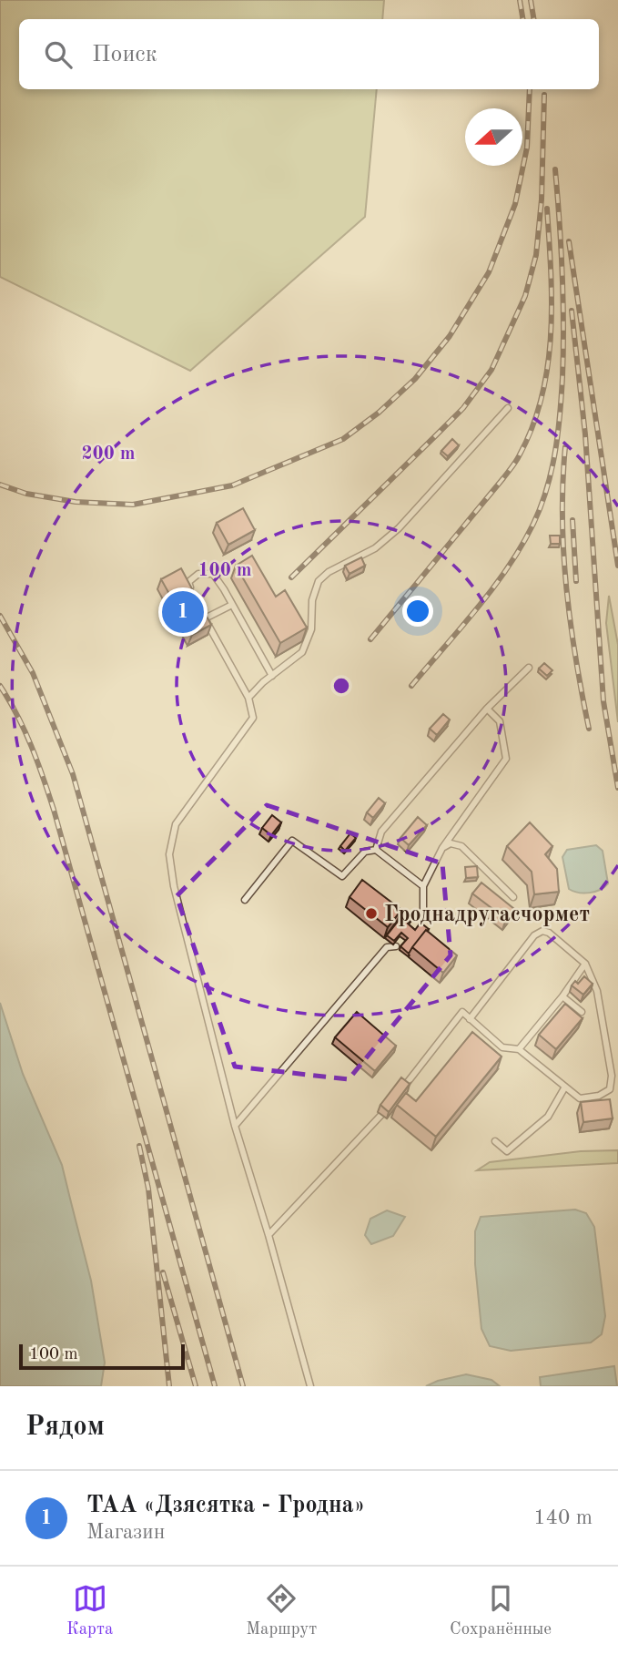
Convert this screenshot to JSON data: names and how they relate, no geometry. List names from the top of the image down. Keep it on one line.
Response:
{"places":["Гроднадругасчормет"],"scale_bar":"100 m","north":"left","page":{"search":"Поиск","pins":"1","scale":"100 m","heading":"Рядом","list":[{"mark":"1","name":"ТАА «Дзясятка - Гродна»","note":"Магазин","value":"140 m"}],"nav":["Карта","Маршрут","Сохранённые"]},"rings":["200 m","100 m"]}
